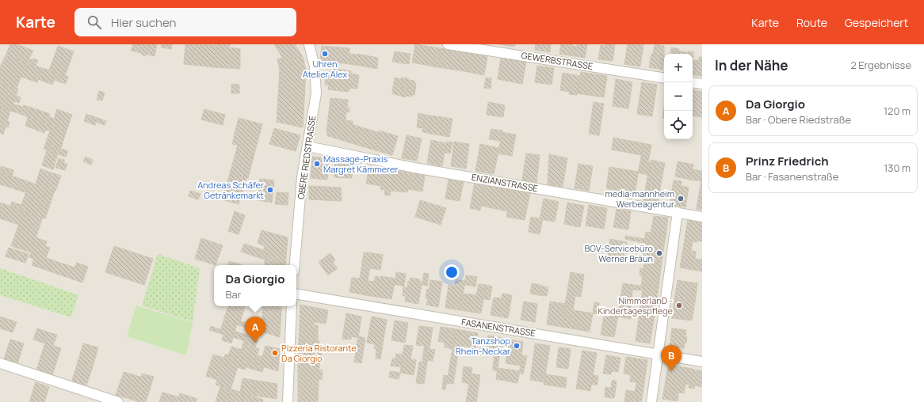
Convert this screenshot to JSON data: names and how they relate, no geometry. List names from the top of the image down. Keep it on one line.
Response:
{"streets":{"street":["GEWERBSTRASSE","OBERE RIEDSTRASSE","ENZIANSTRASSE","FASANENSTRASSE"]},"crossings":[["OBERE RIEDSTRASSE","ENZIANSTRASSE"]],"places":["Uhren Atelier Alex","Massage-Praxis Margret Kämmerer","Andreas Schäfer Getränkemarkt","media:mannheim Werbeagentur","BGV-Servicebüro Werner Bräun","NimmerlanD - Kindertagespflege","Tanzshop Rhein-Neckar","Pizzeria Ristorante Da Giorgio"],"page":{"header":"Karte","search":"Hier suchen","nav":["Karte","Route","Gespeichert"],"heading":["In der Nähe","2 Ergebnisse"],"map_buttons":["+","−"],"list":[{"mark":"A","name":"Da Giorgio","note":"Bar · Obere Riedstraße","value":"120 m"},{"mark":"B","name":"Prinz Friedrich","note":"Bar · Fasanenstraße","value":"130 m"}],"popup":["Da Giorgio","Bar"],"pins":["A","B"]}}
